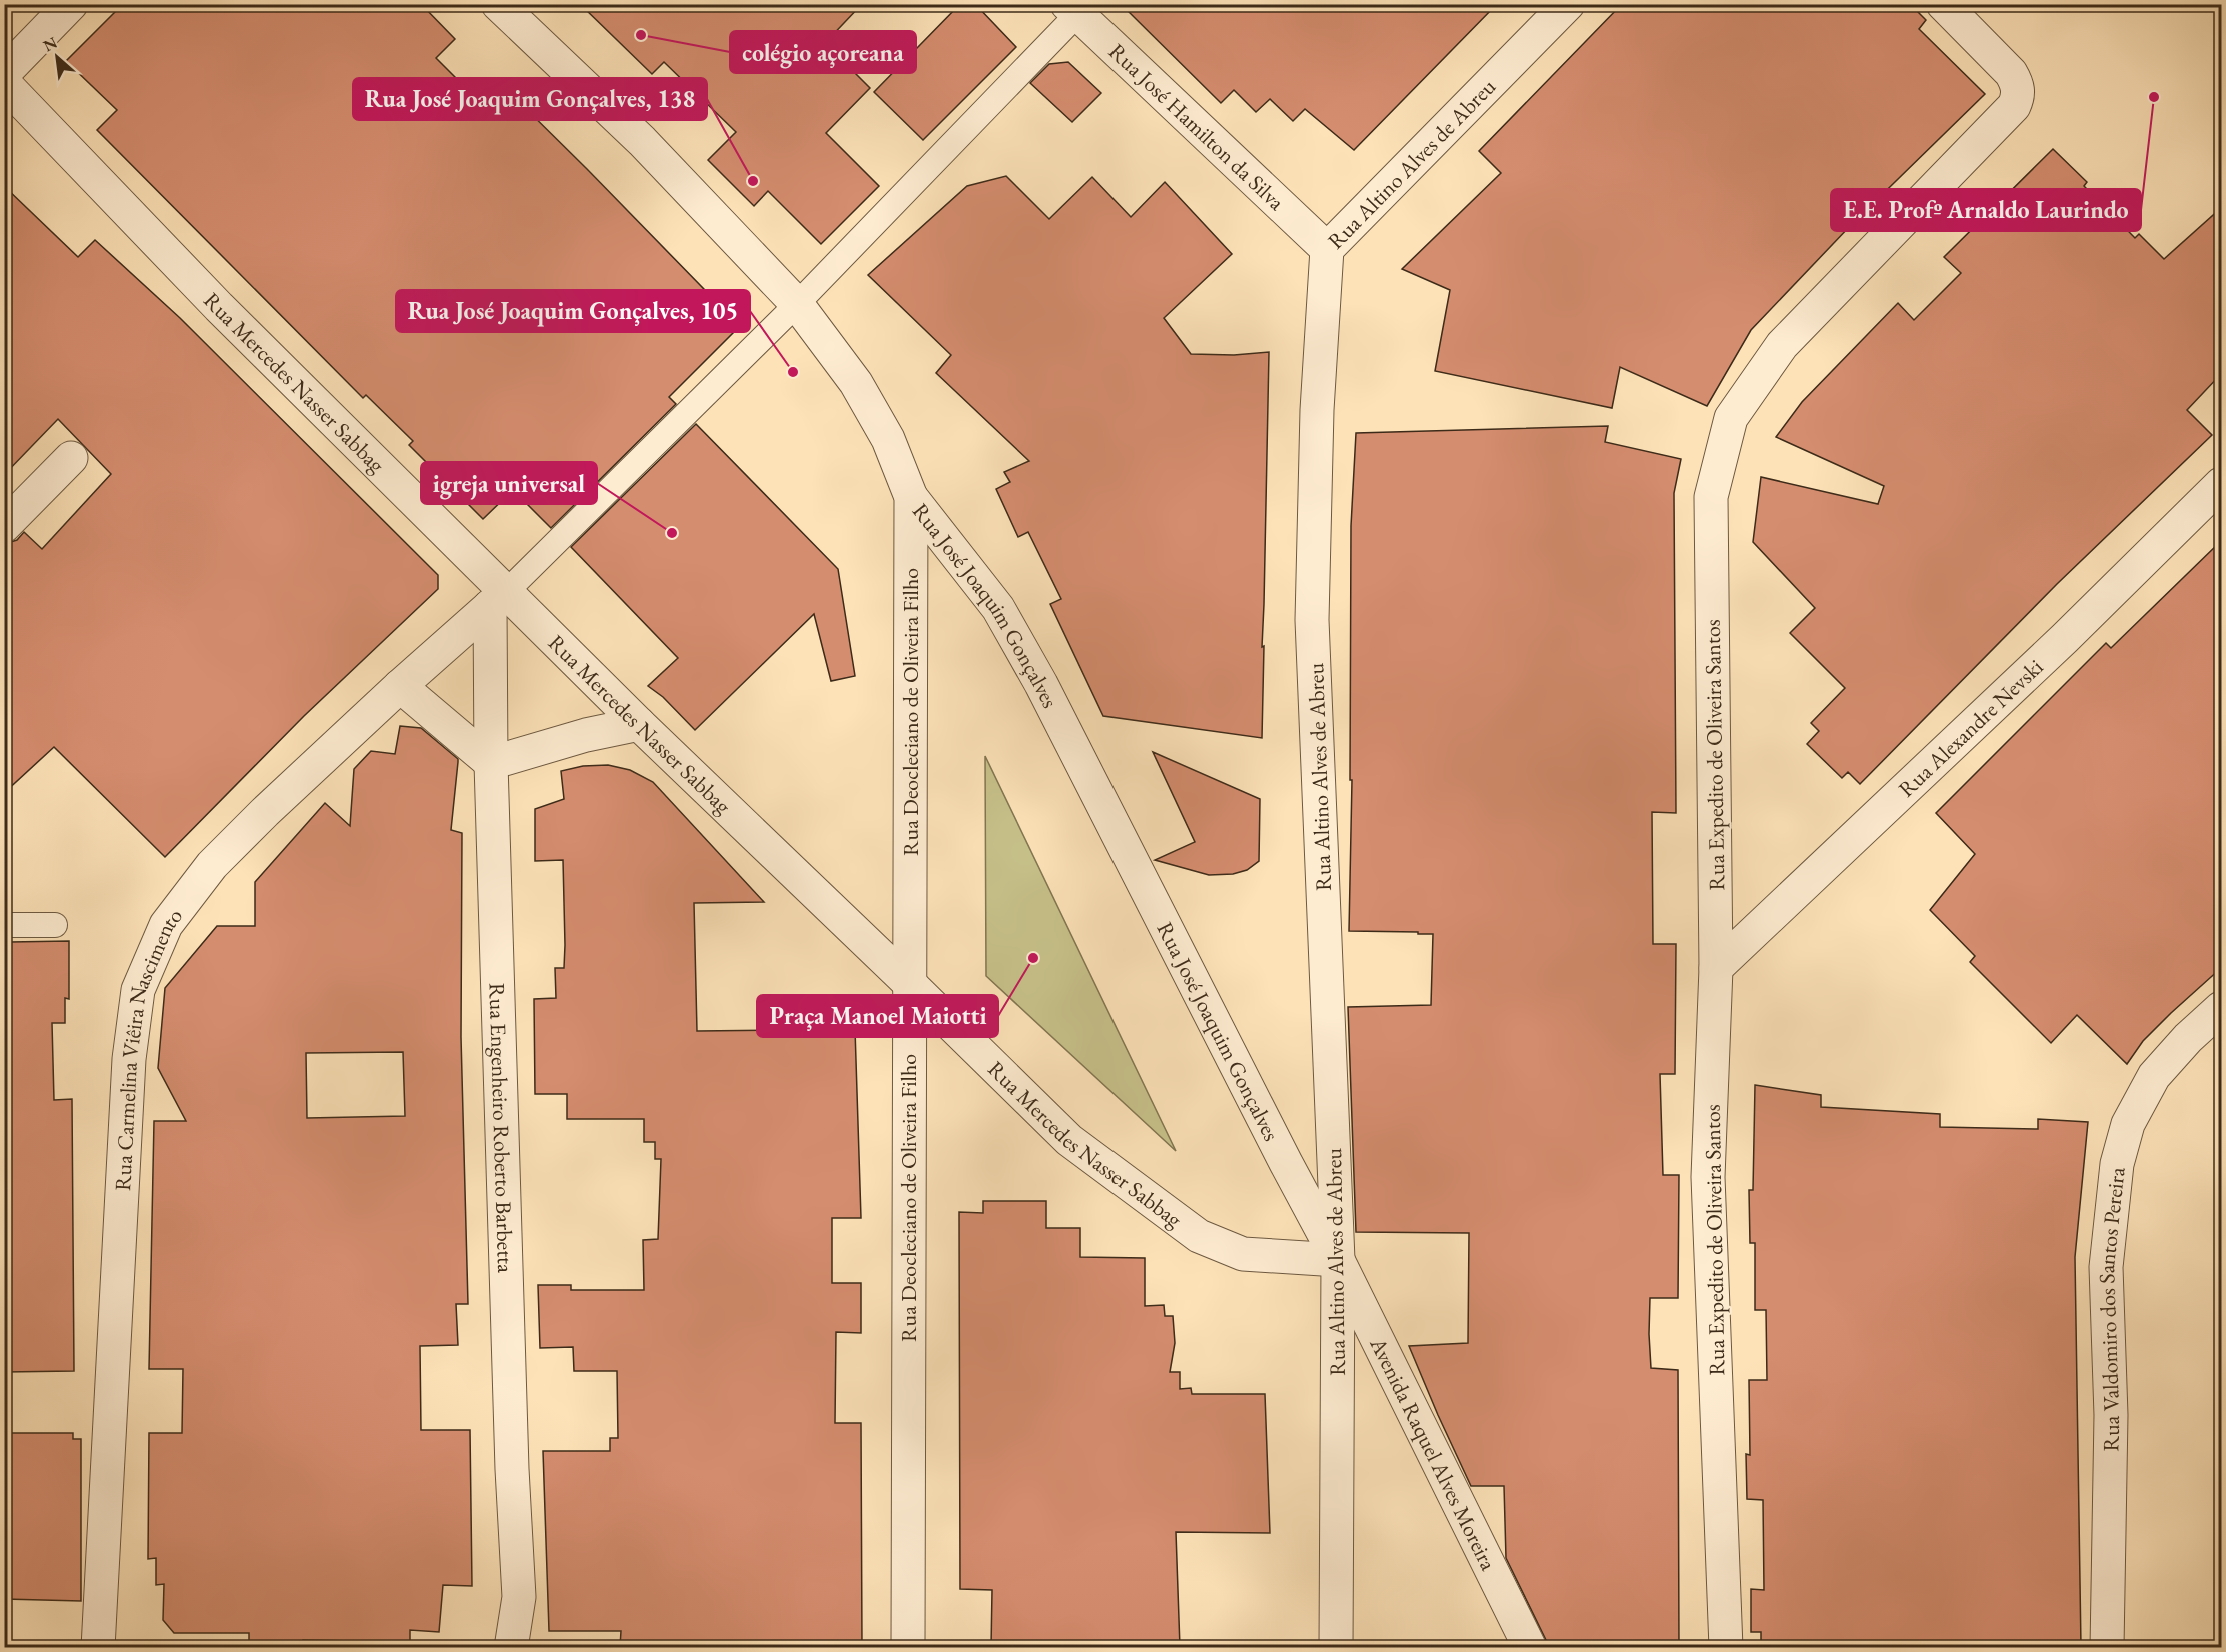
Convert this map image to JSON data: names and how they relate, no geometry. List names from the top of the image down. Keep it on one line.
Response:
{"streets":{"street":["Rua José Hamilton da Silva","Rua Altino Alves de Abreu","Rua Mercedes Nasser Sabbag","Rua José Joaquim Gonçalves","Rua Deocleciano de Oliveira Filho","Rua Alexandre Nevski","Rua Expedito de Oliveira Santos","Rua Carmelina Viêira Nascimento","Rua Engenheiro Roberto Barbetta","Rua Valdomiro dos Santos Pereira","Avenida Raquel Alves Moreira"]},"crossings":[["Rua José Hamilton da Silva","Rua Altino Alves de Abreu"],["Rua Altino Alves de Abreu","Rua Mercedes Nasser Sabbag"],["Rua Altino Alves de Abreu","Rua José Joaquim Gonçalves"],["Rua Altino Alves de Abreu","Avenida Raquel Alves Moreira"],["Rua Mercedes Nasser Sabbag","Rua José Joaquim Gonçalves"],["Rua Mercedes Nasser Sabbag","Rua Deocleciano de Oliveira Filho"],["Rua Mercedes Nasser Sabbag","Rua Carmelina Viêira Nascimento"],["Rua Mercedes Nasser Sabbag","Rua Engenheiro Roberto Barbetta"],["Rua Mercedes Nasser Sabbag","Avenida Raquel Alves Moreira"],["Rua José Joaquim Gonçalves","Rua Deocleciano de Oliveira Filho"],["Rua José Joaquim Gonçalves","Avenida Raquel Alves Moreira"],["Rua Alexandre Nevski","Rua Expedito de Oliveira Santos"],["Rua Carmelina Viêira Nascimento","Rua Engenheiro Roberto Barbetta"]],"places":["colégio açoreana","E.E. Profº Arnaldo Laurindo","Rua José Joaquim Gonçalves, 138","Rua José Joaquim Gonçalves, 105","igreja universal","Praça Manoel Maiotti"],"north":"top left"}
